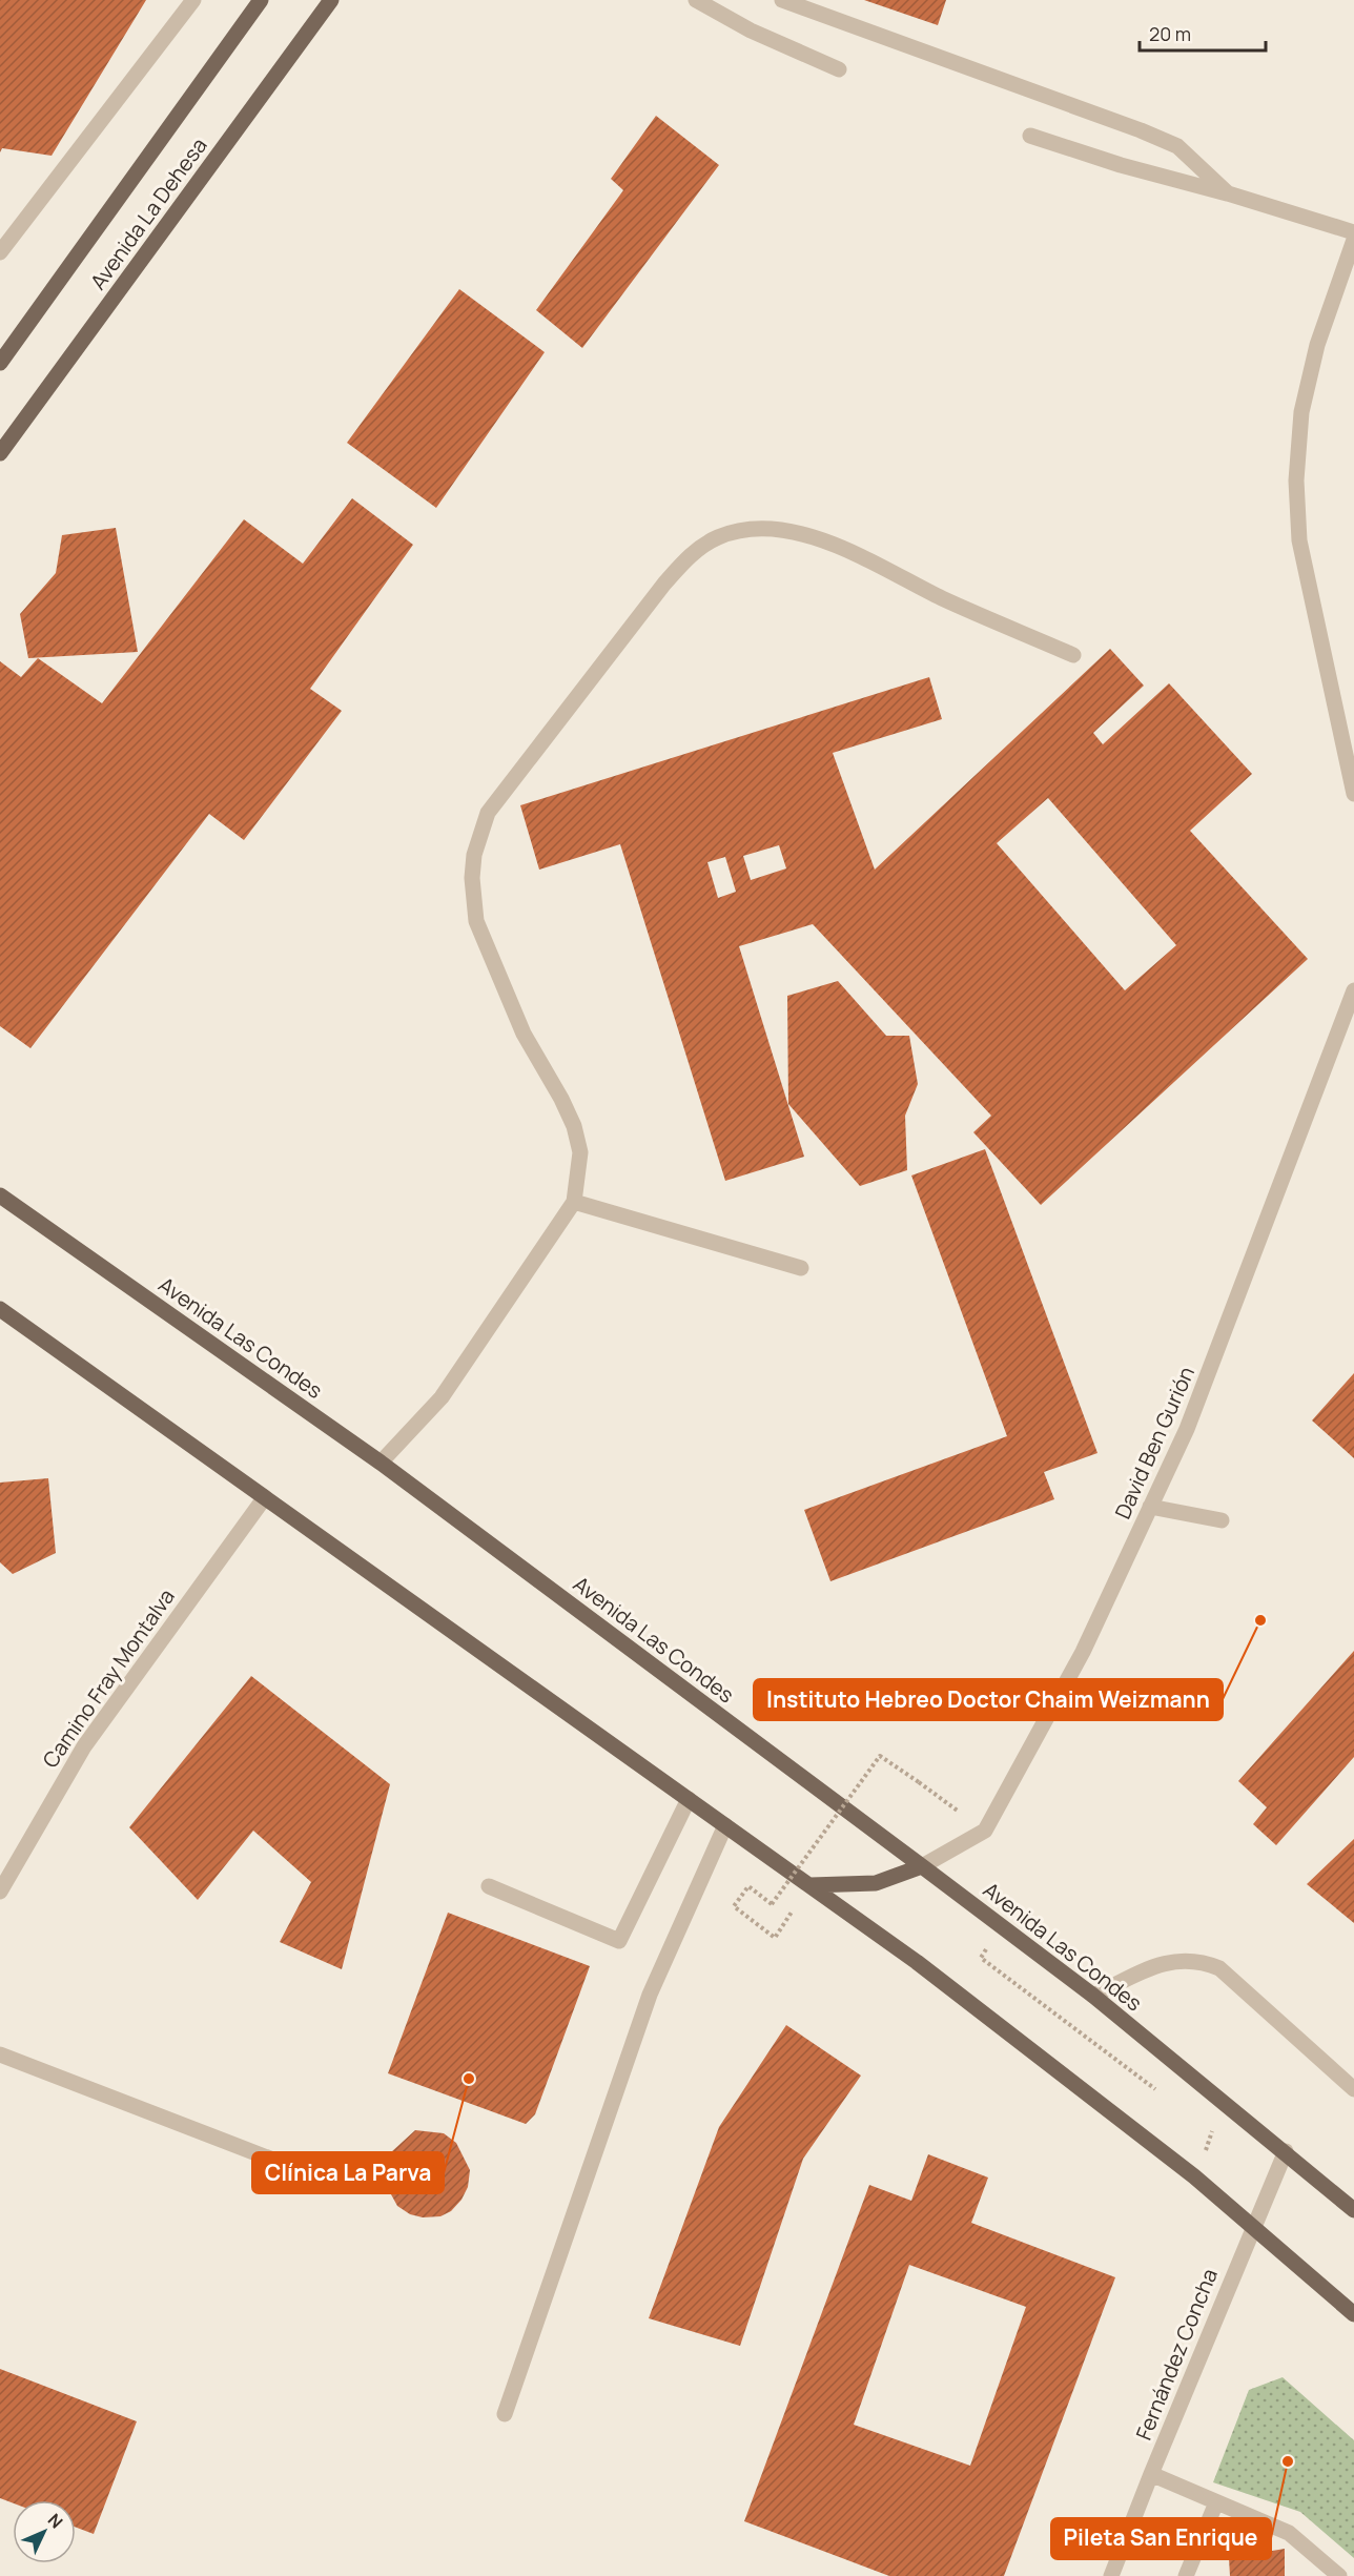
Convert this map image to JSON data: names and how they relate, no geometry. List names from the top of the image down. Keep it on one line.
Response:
{"streets":{"main road":["Avenida La Dehesa","Avenida Las Condes"],"street":["David Ben Gurión","Camino Fray Montalva","Fernández Concha"]},"crossings":[["Avenida Las Condes","Fernández Concha"]],"places":["Instituto Hebreo Doctor Chaim Weizmann","Clínica La Parva","Pileta San Enrique"],"scale_bar":"20 m","north":"top right"}
